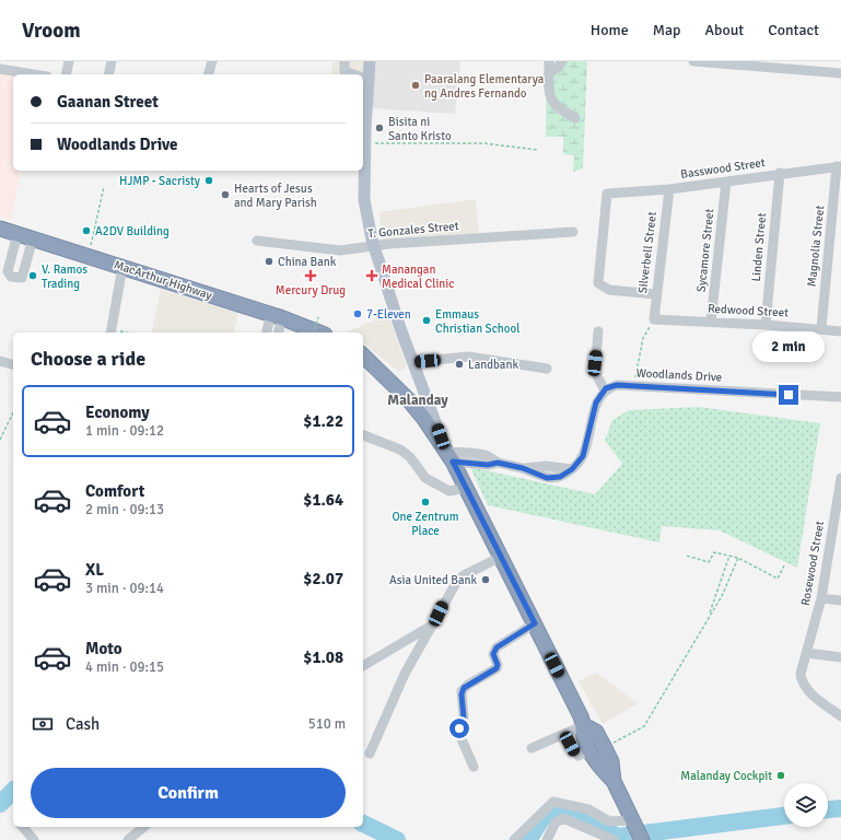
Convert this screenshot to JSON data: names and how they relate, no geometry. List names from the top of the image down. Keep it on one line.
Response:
{"streets":{"highway":["MacArthur Highway"],"street":["Basswood Street","T. Gonzales Street","Magnolia Street","Linden Street","Sycamore Street","Silverbell Street","Redwood Street","Woodlands Drive","Rosewood Street"]},"crossings":[["Basswood Street","Magnolia Street"],["Basswood Street","Linden Street"],["Basswood Street","Sycamore Street"],["Basswood Street","Silverbell Street"],["Magnolia Street","Redwood Street"],["Linden Street","Redwood Street"],["Sycamore Street","Redwood Street"],["Silverbell Street","Redwood Street"]],"districts":["Malanday"],"places":{"other":["Paaralang Elementarya ng Andres Fernando","Bisita ni Santo Kristo","HJMP - Sacristy","Hearts of Jesus and Mary Parish","A2DV Building","China Bank","V. Ramos Trading","7-Eleven","Emmaus Christian School","Landbank","One Zentrum Place","Asia United Bank","Malanday Cockpit"],"health":["Mercury Drug","Manangan Medical Clinic"]},"page":{"header":"Vroom","nav":["Home","Map","About","Contact"],"banner":["Gaanan Street","Woodlands Drive"],"bubble":"2 min","heading":"Choose a ride","list":[{"name":"Economy","note":"1 min · 09:12","value":"$1.22"},{"name":"Comfort","note":"2 min · 09:13","value":"$1.64"},{"name":"XL","note":"3 min · 09:14","value":"$2.07"},{"name":"Moto","note":"4 min · 09:15","value":"$1.08"}],"pay":["Cash","510 m"],"buttons":"Confirm"}}
